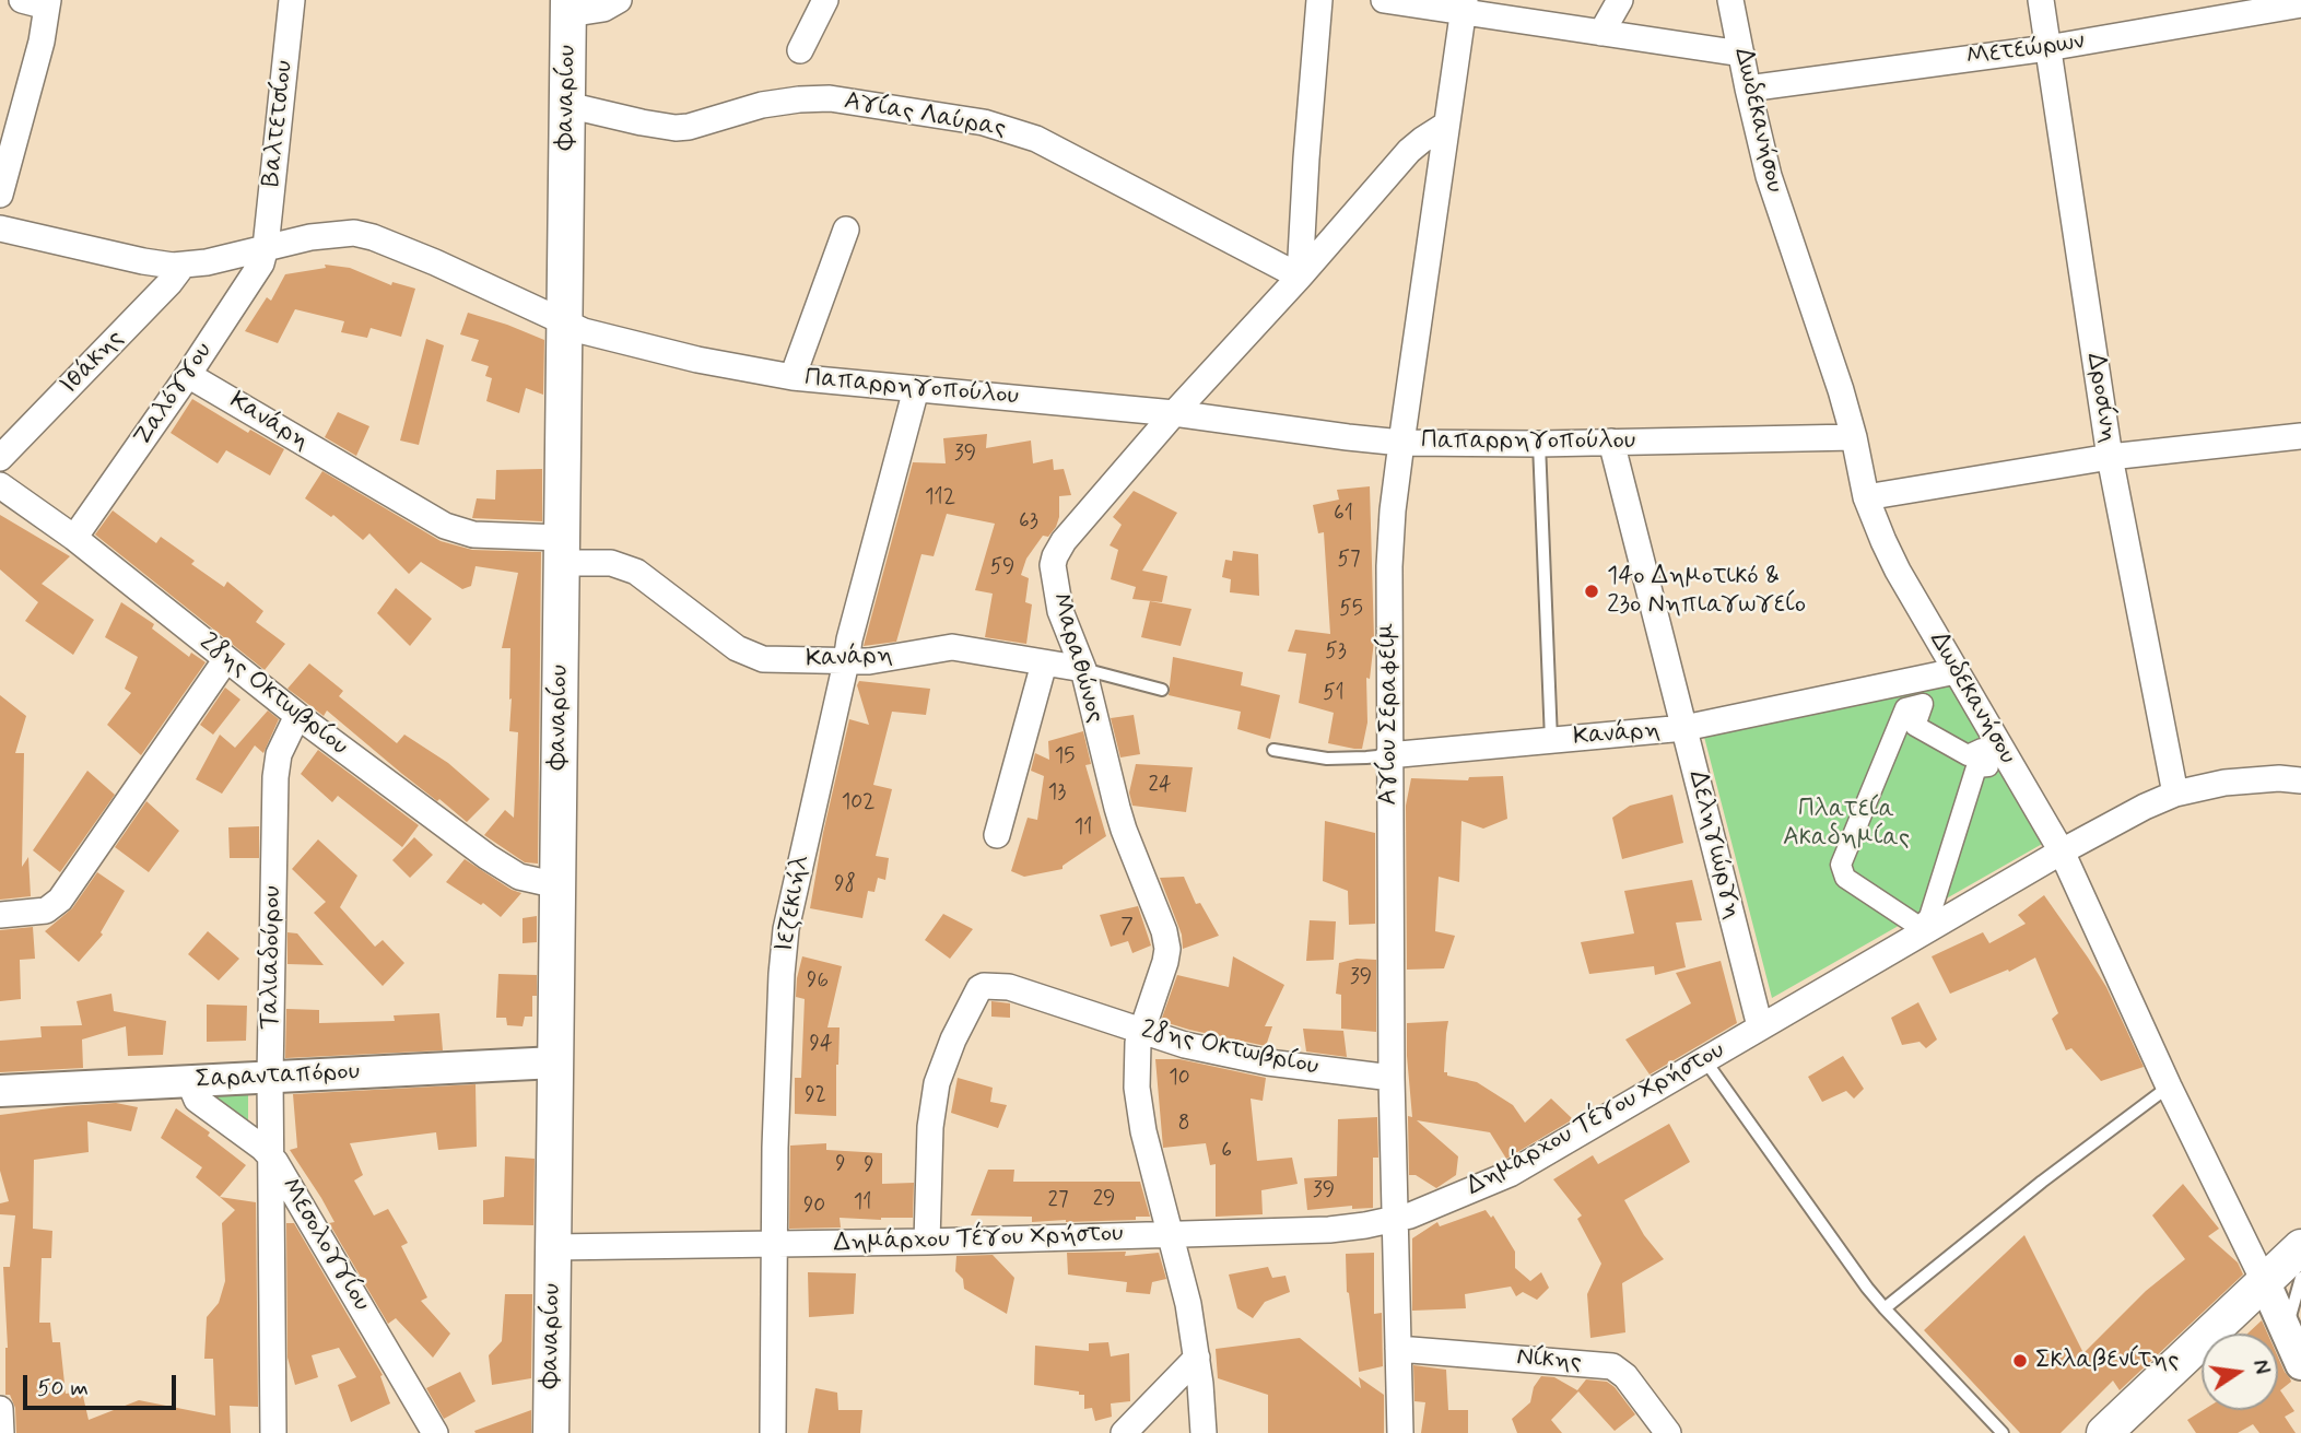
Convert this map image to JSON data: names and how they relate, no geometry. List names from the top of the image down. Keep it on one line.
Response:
{"streets":{"main road":["Φαναρίου"],"street":["Μετεώρων","Αγίας Λαύρας","Δωδεκανήσου","Βαλτετσίου","Ιθάκης","Παπαρρηγοπούλου","Ζαλόγγου","Δροσίνη","Κανάρη","Μαραθώνος","28ης Οκτωβρίου","Αγίου Σεραφείμ","Δεληγιώργη","Ιεζεκιήλ","Ταλιαδούρου","Σαρανταπόρου","Δημάρχου Τέγου Χρήστου","Μεσολογγίου","Νίκης"]},"crossings":[["Μετεώρων","Δωδεκανήσου"],["Μετεώρων","Δροσίνη"],["Φαναρίου","Αγίας Λαύρας"],["Φαναρίου","Παπαρρηγοπούλου"],["Φαναρίου","Κανάρη"],["Φαναρίου","28ης Οκτωβρίου"],["Φαναρίου","Σαρανταπόρου"],["Φαναρίου","Δημάρχου Τέγου Χρήστου"],["Αγίας Λαύρας","Μαραθώνος"],["Δωδεκανήσου","Παπαρρηγοπούλου"],["Δωδεκανήσου","Κανάρη"],["Δωδεκανήσου","Δημάρχου Τέγου Χρήστου"],["Βαλτετσίου","Παπαρρηγοπούλου"],["Βαλτετσίου","Ζαλόγγου"],["Ιθάκης","Παπαρρηγοπούλου"],["Παπαρρηγοπούλου","Ζαλόγγου"],["Παπαρρηγοπούλου","Μαραθώνος"],["Παπαρρηγοπούλου","Αγίου Σεραφείμ"],["Παπαρρηγοπούλου","Δεληγιώργη"],["Παπαρρηγοπούλου","Ιεζεκιήλ"],["Ζαλόγγου","Κανάρη"],["Ζαλόγγου","28ης Οκτωβρίου"],["Δροσίνη","Δημάρχου Τέγου Χρήστου"],["Κανάρη","Μαραθώνος"],["Κανάρη","Αγίου Σεραφείμ"],["Κανάρη","Δεληγιώργη"],["Κανάρη","Ιεζεκιήλ"],["Μαραθώνος","28ης Οκτωβρίου"],["Μαραθώνος","Αγίου Σεραφείμ"],["Μαραθώνος","Δημάρχου Τέγου Χρήστου"],["28ης Οκτωβρίου","Αγίου Σεραφείμ"],["28ης Οκτωβρίου","Ταλιαδούρου"],["28ης Οκτωβρίου","Δημάρχου Τέγου Χρήστου"],["Αγίου Σεραφείμ","Δημάρχου Τέγου Χρήστου"],["Αγίου Σεραφείμ","Νίκης"],["Δεληγιώργη","Δημάρχου Τέγου Χρήστου"],["Ιεζεκιήλ","Δημάρχου Τέγου Χρήστου"],["Ταλιαδούρου","Σαρανταπόρου"],["Ταλιαδούρου","Μεσολογγίου"],["Σαρανταπόρου","Μεσολογγίου"]],"parks":["Πλατεία Ακαδημίας"],"places":["14ο Δημοτικό & 23ο Νηπιαγωγείο","Σκλαβενίτης"],"house_numbers":["39","112","61","63","57","59","55","53","51","15","24","13","102","11","98","7","39","96","94","10","92","8","6","9","9","39","29","27","11","90"],"scale_bar":"50 m","north":"right"}
